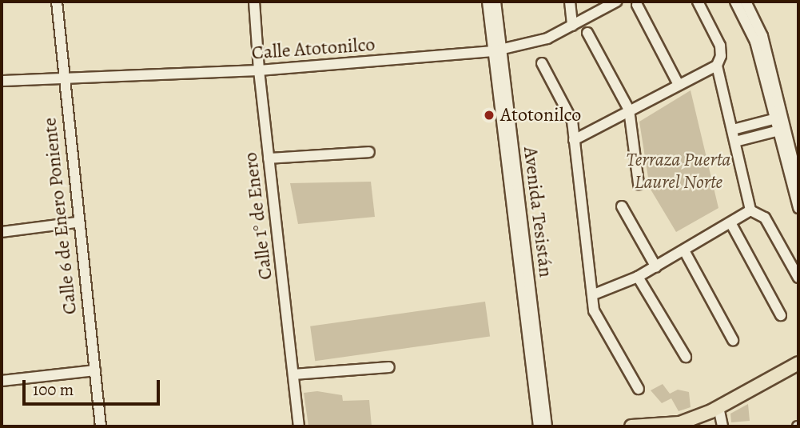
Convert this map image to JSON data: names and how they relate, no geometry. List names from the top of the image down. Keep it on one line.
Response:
{"streets":{"street":["Calle Atotonilco","Avenida Tesistán","Calle 6 de Enero Poniente","Calle 1° de Enero"]},"crossings":[["Calle Atotonilco","Avenida Tesistán"],["Calle Atotonilco","Calle 6 de Enero Poniente"],["Calle Atotonilco","Calle 1° de Enero"]],"parks":["Terraza Puerta Laurel Norte"],"places":["Atotonilco"],"scale_bar":"100 m"}
